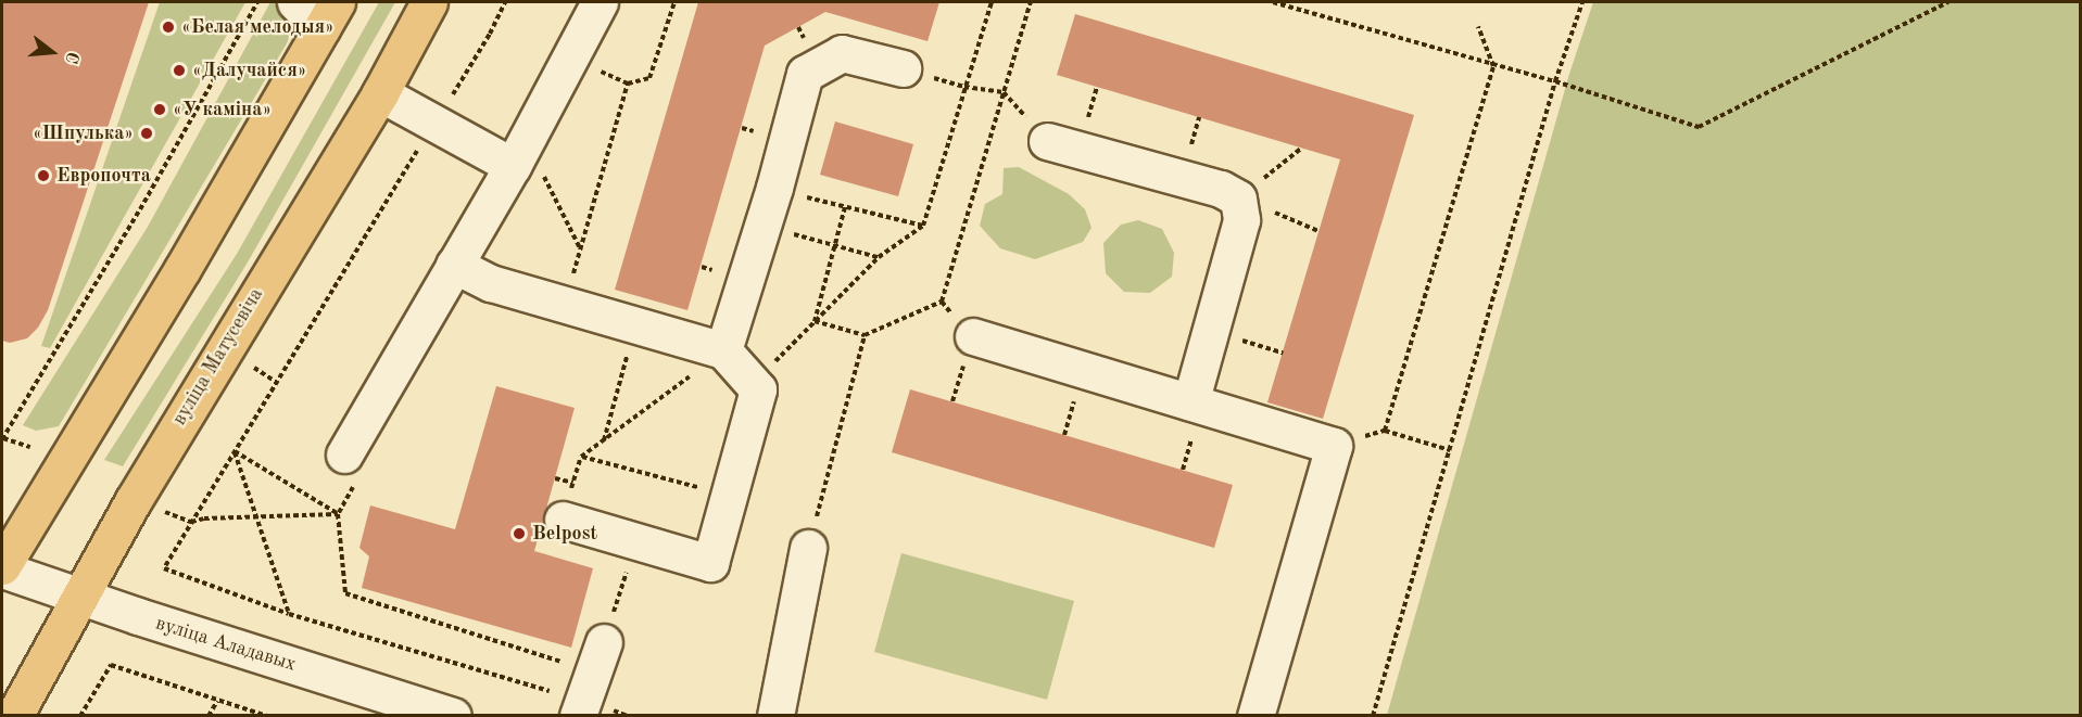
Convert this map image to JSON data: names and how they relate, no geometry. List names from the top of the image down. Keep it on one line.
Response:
{"streets":{"main road":["вуліца Матусевіча"],"street":["вуліца Аладавых"]},"crossings":[["вуліца Матусевіча","вуліца Аладавых"]],"places":["«Белая мелодыя»","«Далучайся»","«У каміна»","«Шпулька»","Европочта","Belpost"],"north":"right"}
